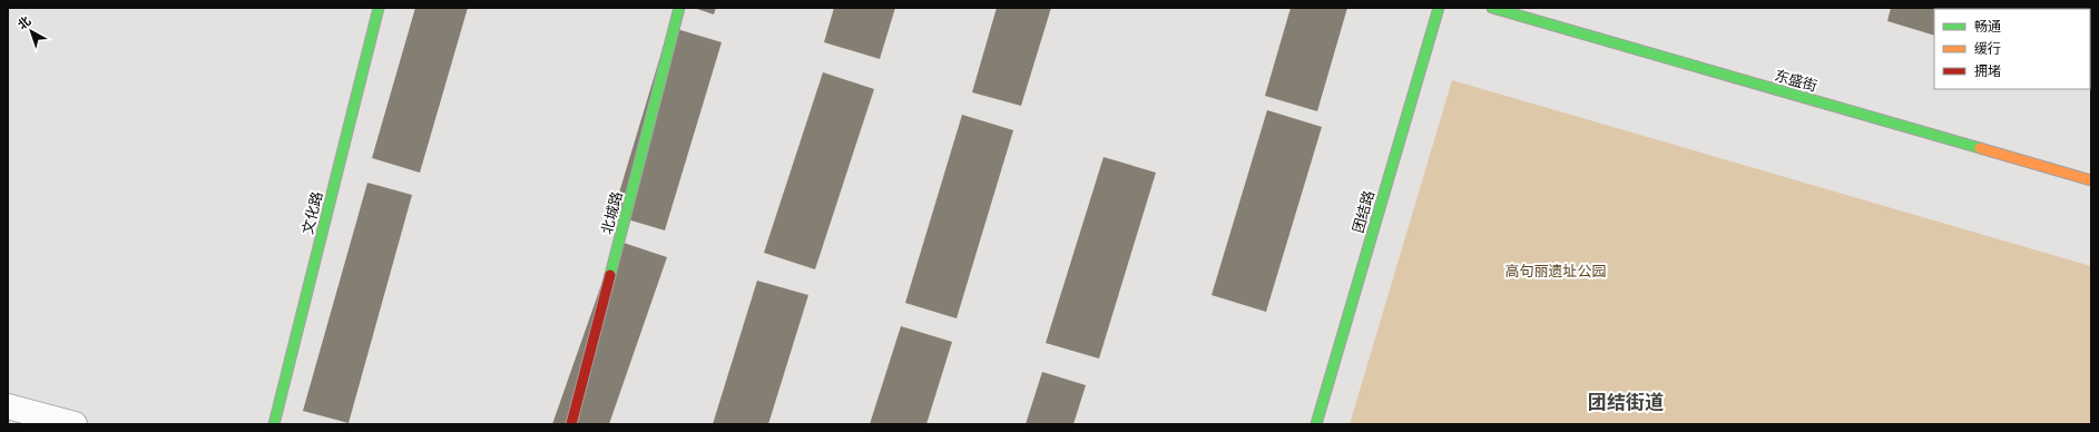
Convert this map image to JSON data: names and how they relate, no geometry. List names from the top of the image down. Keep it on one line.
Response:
{"streets":{"street":["东盛街","团结路","文化路","北城路"]},"districts":["团结街道"],"parks":["高句丽遗址公园"],"legend":["畅通","缓行","拥堵"],"north":"top left"}
